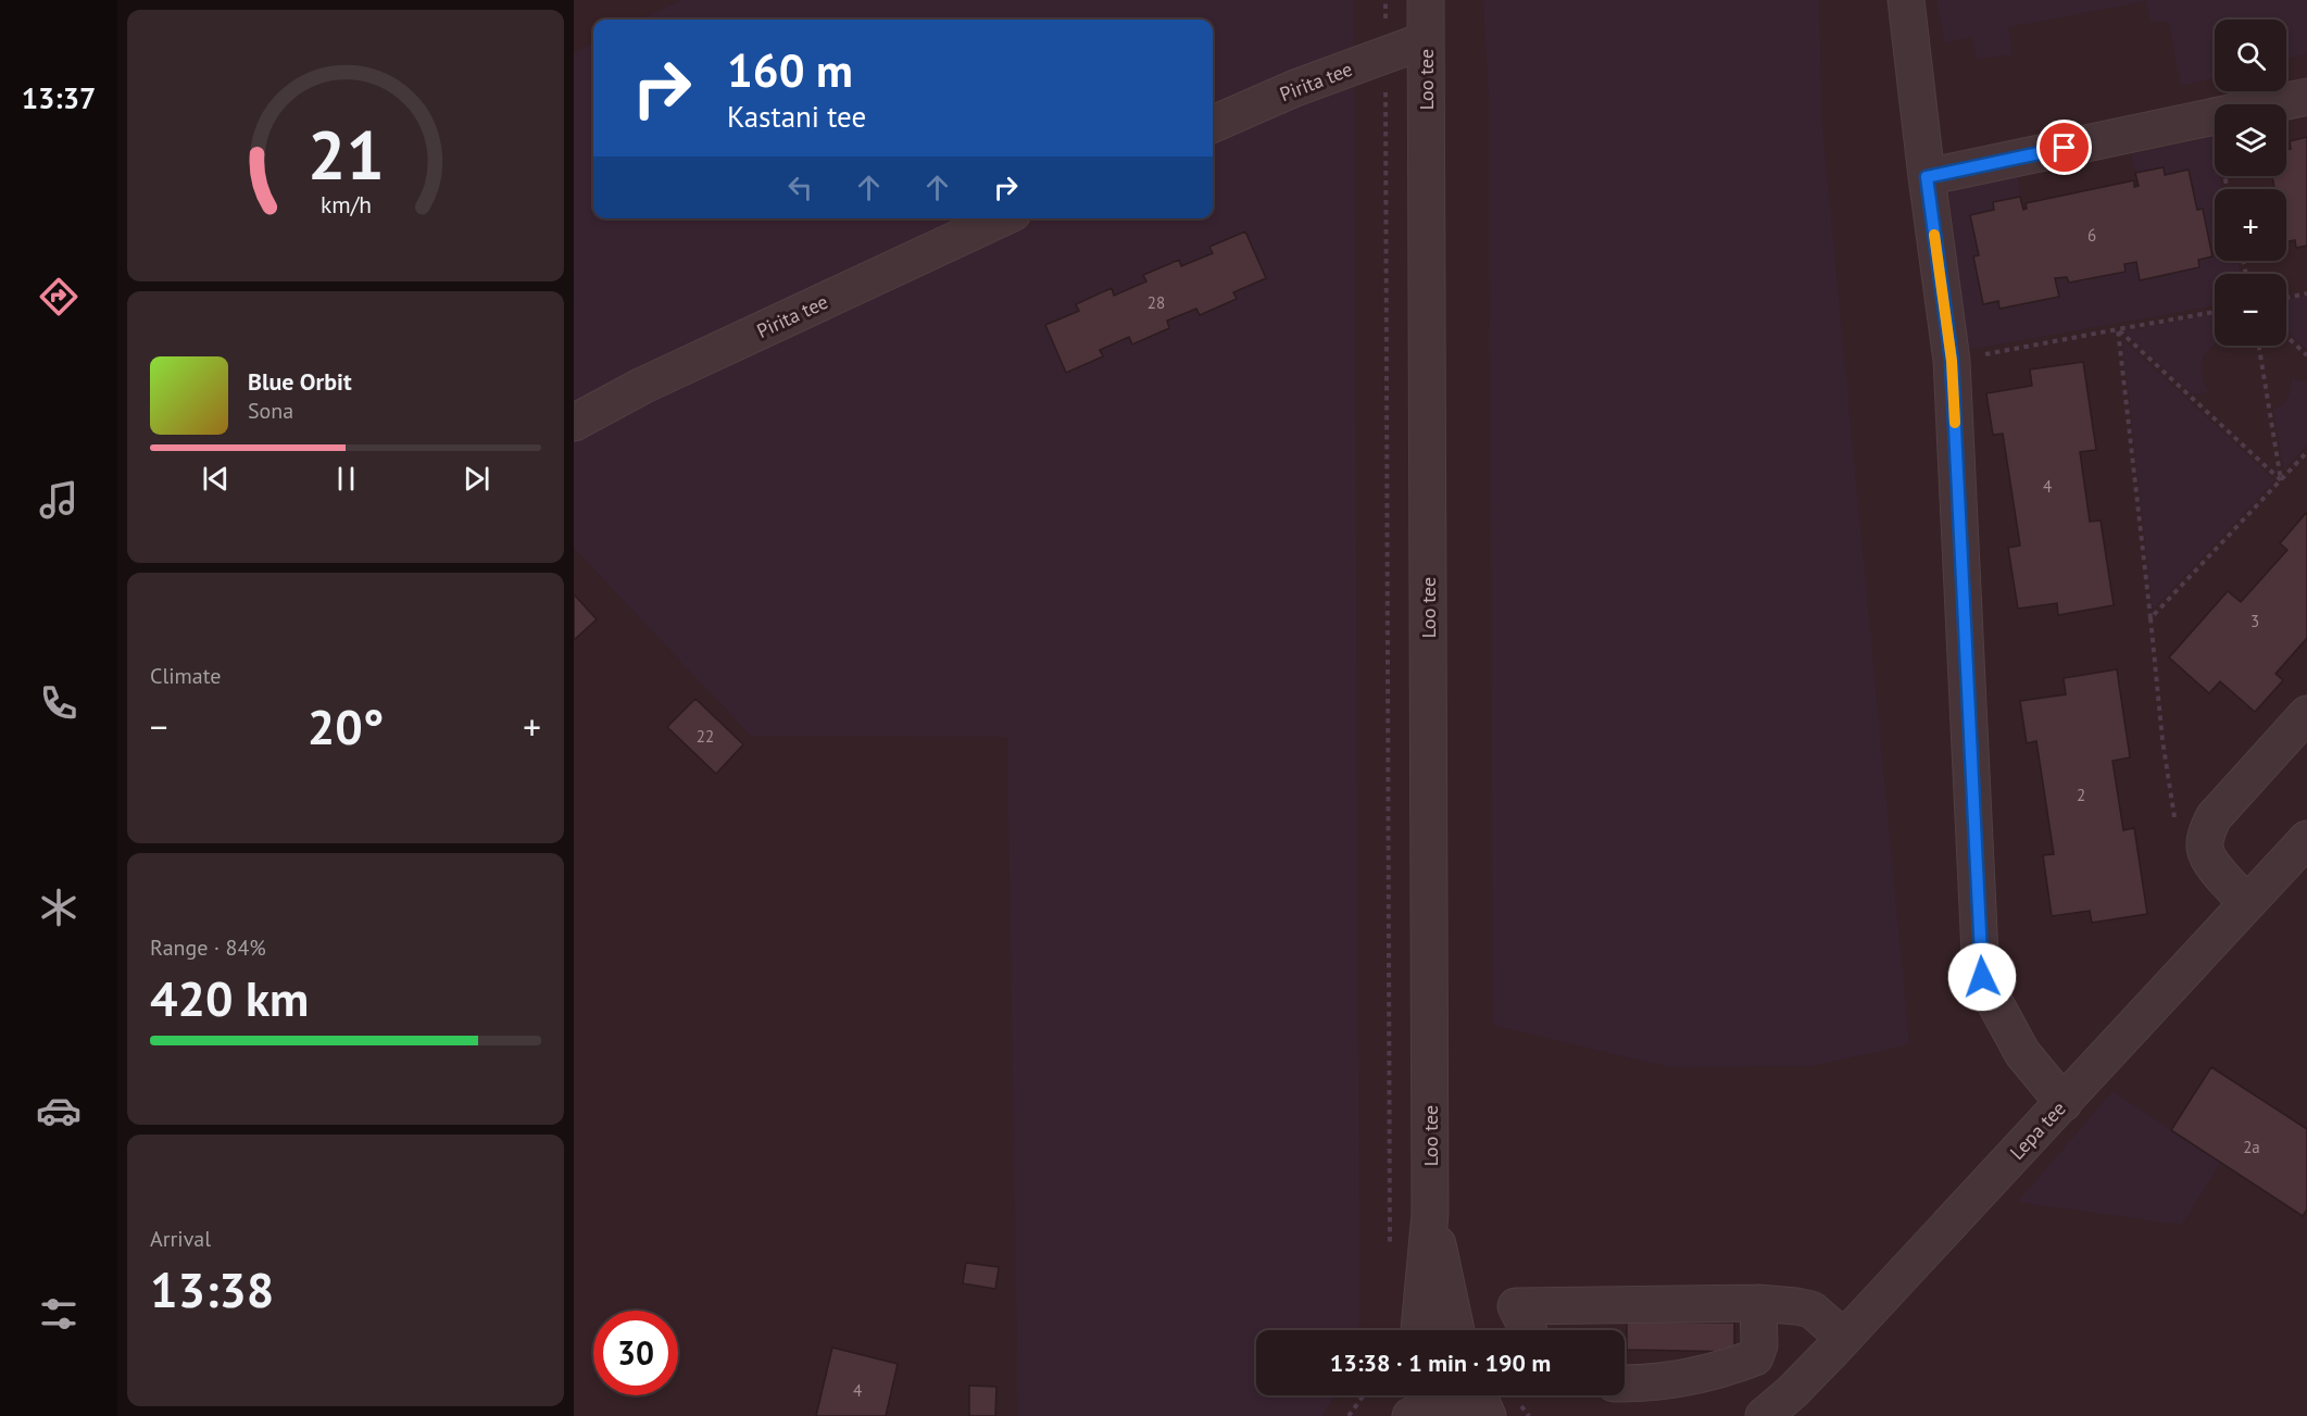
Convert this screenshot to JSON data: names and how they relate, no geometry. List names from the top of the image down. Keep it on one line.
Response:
{"streets":{"street":["Loo tee","Pirita tee","Lepa tee"]},"crossings":[["Loo tee","Pirita tee"]],"house_numbers":["6","28","4","3","22","2","2a","4"],"page":{"tabs":"13:37","map_buttons":["+","−"],"turn":["160 m","Kastani tee"],"song":["Blue Orbit","Sona"],"tile":["Climate",["Range · 84%","420 km"],["Arrival","13:38"]],"heat":["−","20°","+"],"limit":"30","trip":"13:38 · 1 min · 190 m","gauge":["21","km/h"]}}
